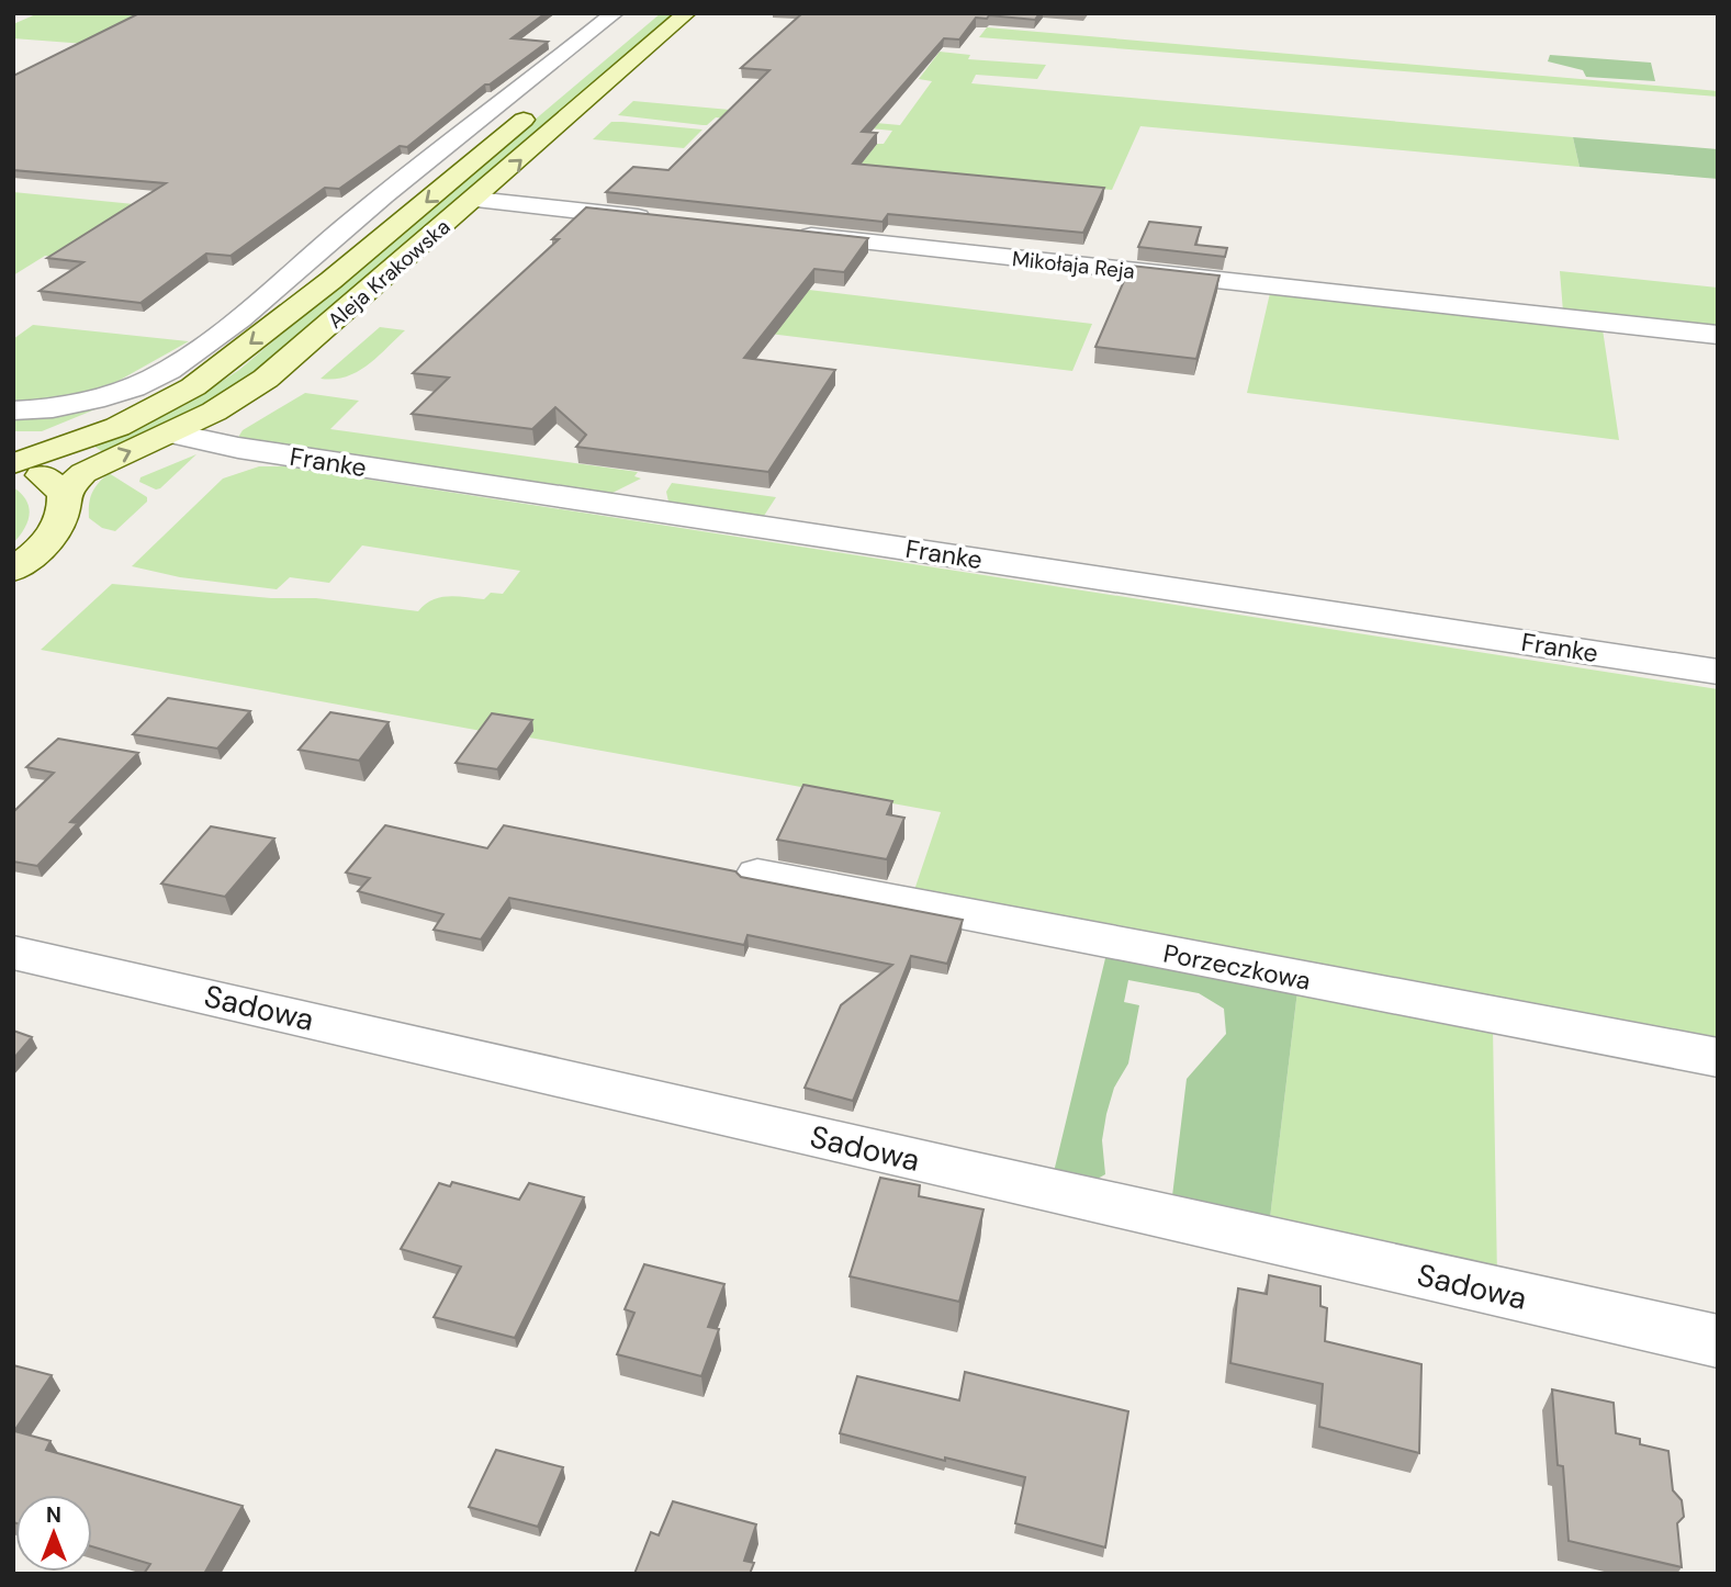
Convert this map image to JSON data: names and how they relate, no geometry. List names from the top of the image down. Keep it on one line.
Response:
{"streets":{"main road":["Aleja Krakowska"],"street":["Mikołaja Reja","Franke","Porzeczkowa","Sadowa"]},"crossings":[["Aleja Krakowska","Franke"]],"north":"top"}
